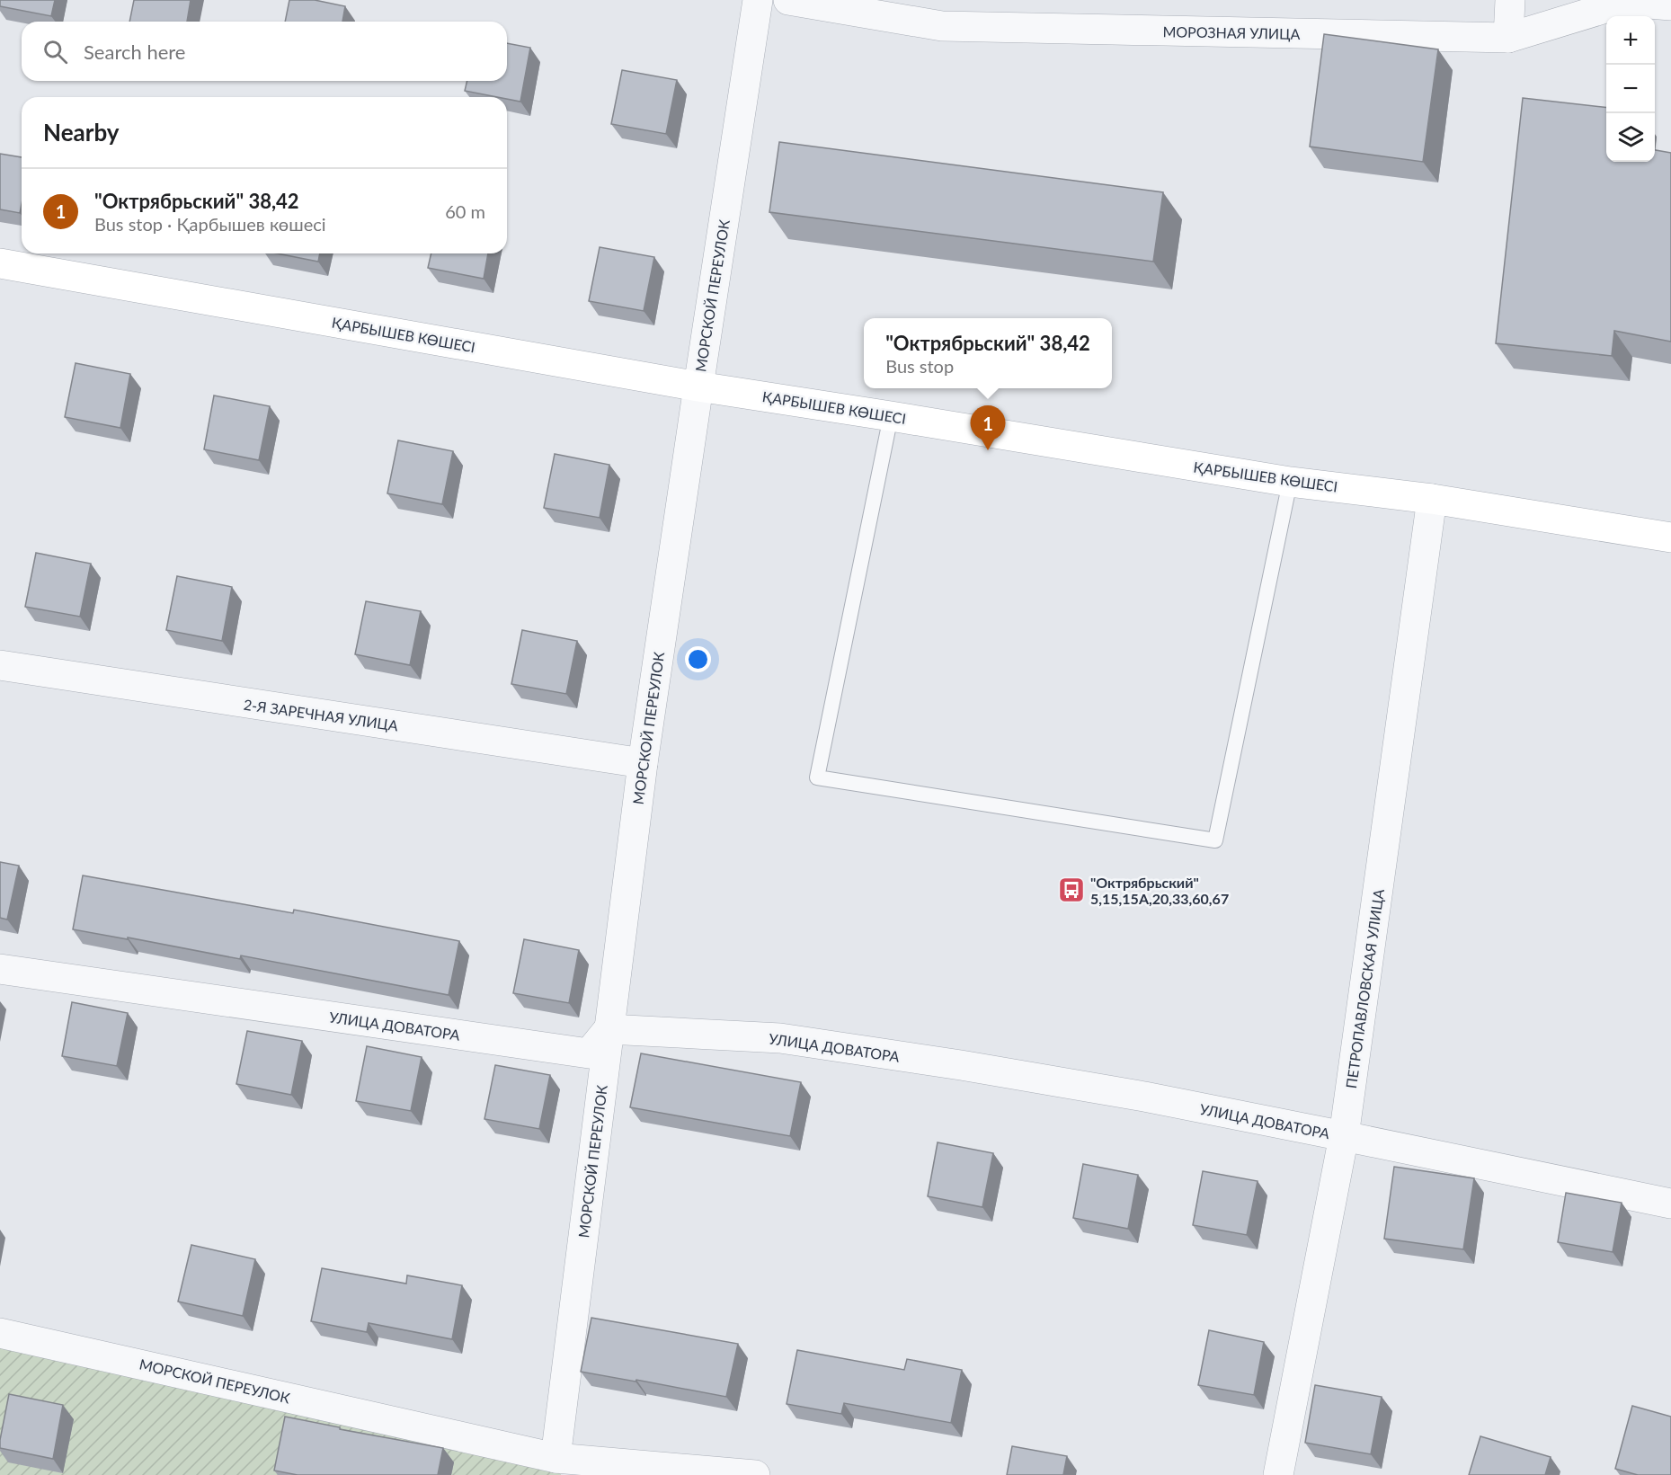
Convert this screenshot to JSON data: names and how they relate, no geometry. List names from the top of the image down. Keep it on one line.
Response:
{"streets":{"main road":["ҚАРБЫШЕВ КӨШЕСІ"],"street":["МОРОЗНАЯ УЛИЦА","МОРСКОЙ ПЕРЕУЛОК","2-Я ЗАРЕЧНАЯ УЛИЦА","ПЕТРОПАВЛОВСКАЯ УЛИЦА","УЛИЦА ДОВАТОРА"]},"crossings":[["МОРСКОЙ ПЕРЕУЛОК","ҚАРБЫШЕВ КӨШЕСІ"],["МОРСКОЙ ПЕРЕУЛОК","2-Я ЗАРЕЧНАЯ УЛИЦА"],["МОРСКОЙ ПЕРЕУЛОК","УЛИЦА ДОВАТОРА"],["ҚАРБЫШЕВ КӨШЕСІ","ПЕТРОПАВЛОВСКАЯ УЛИЦА"],["ПЕТРОПАВЛОВСКАЯ УЛИЦА","УЛИЦА ДОВАТОРА"]],"places":{"bus stop":["\"Октрябрьский\" 5,15,15А,20,33,60,67"]},"page":{"map_buttons":["+","−"],"search":"Search here","heading":"Nearby","list":[{"mark":"1","name":"\"Октрябрьский\" 38,42","note":"Bus stop · Қарбышев көшесі","value":"60 m"}],"popup":["\"Октрябрьский\" 38,42","Bus stop"],"pins":"1"}}
